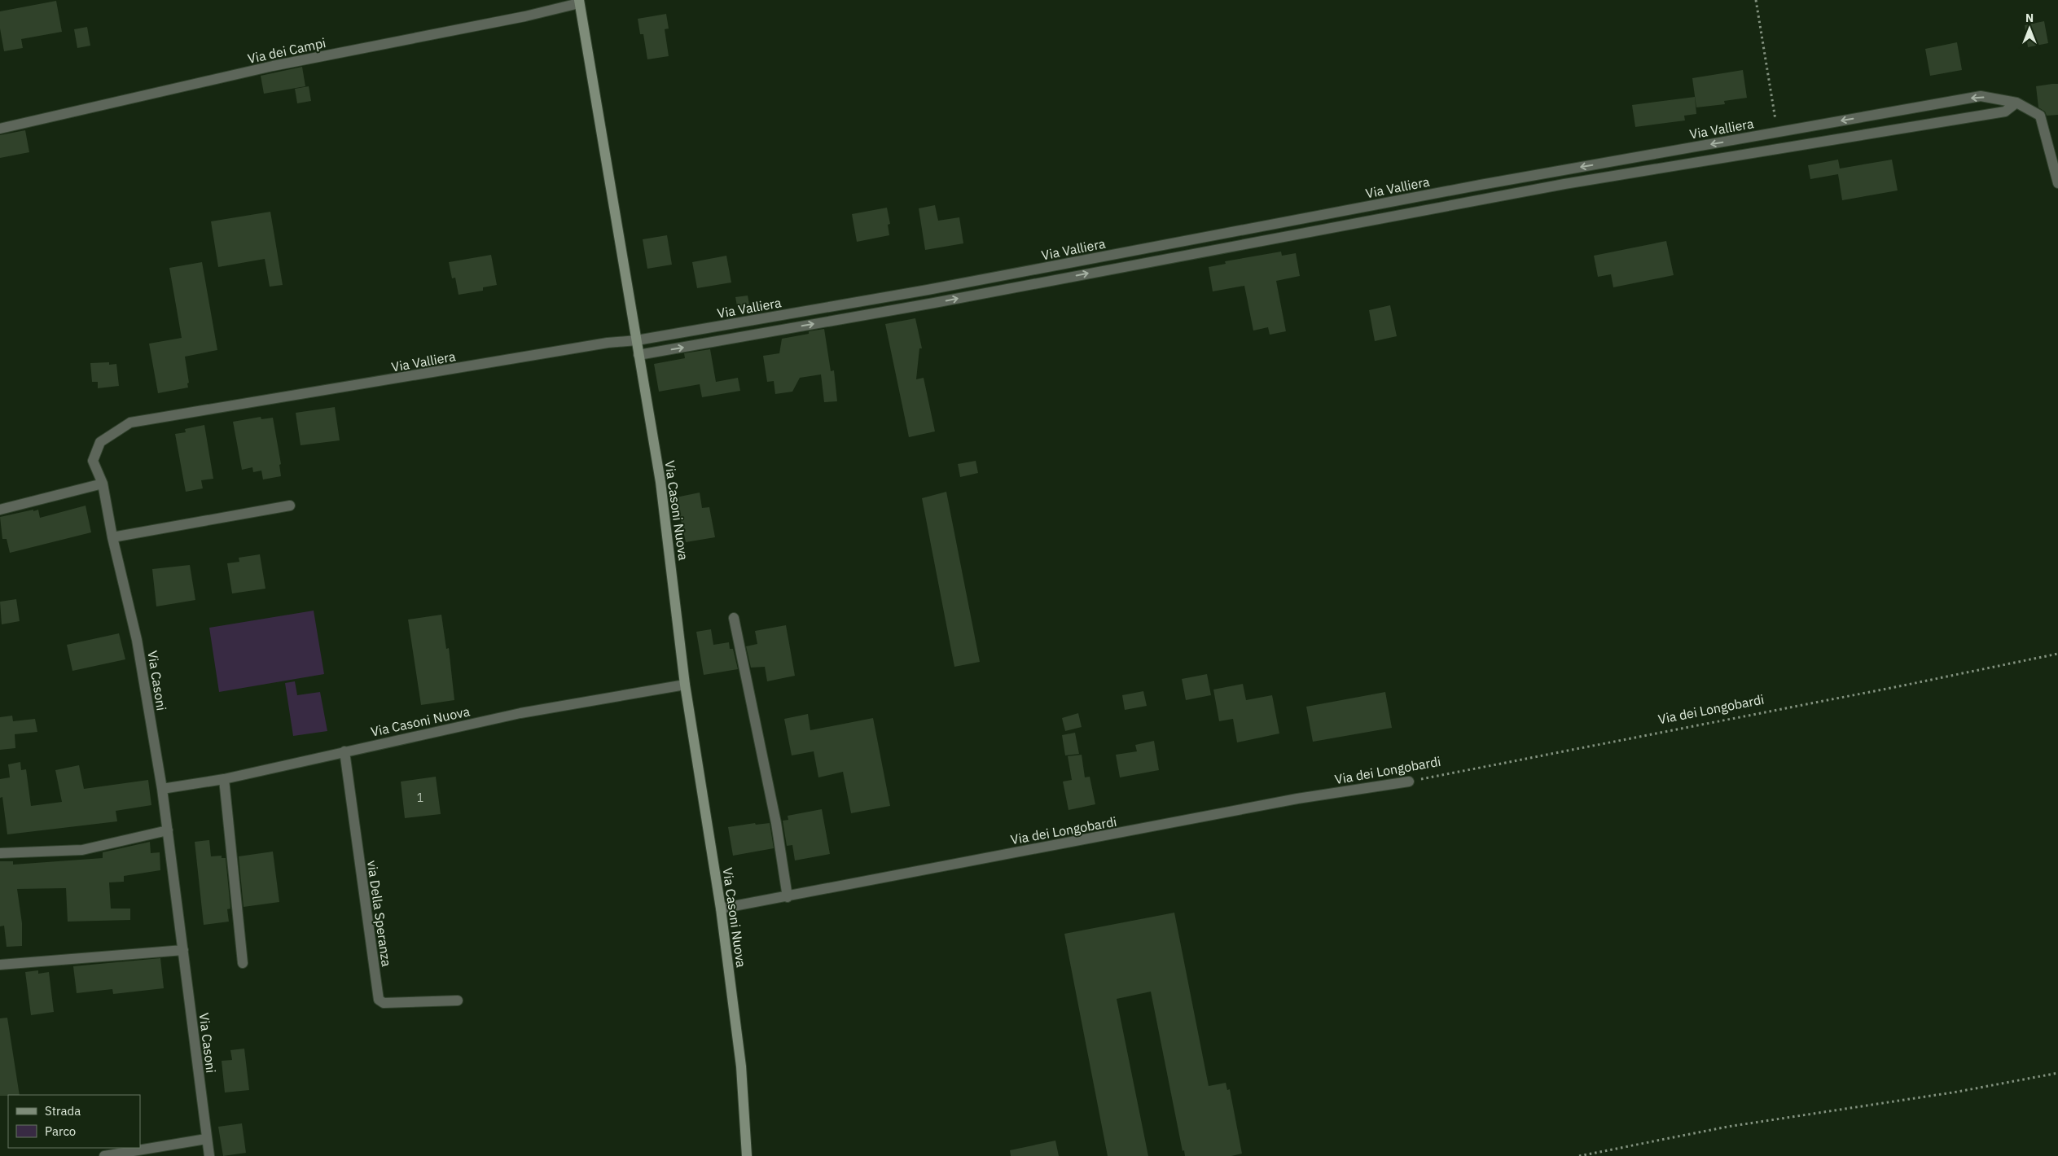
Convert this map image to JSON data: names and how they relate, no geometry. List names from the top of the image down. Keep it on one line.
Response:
{"streets":{"main road":["Via Casoni Nuova"],"street":["Via dei Campi","Via Valliera","Via Casoni","Via dei Longobardi","via Della Speranza"]},"crossings":[["Via dei Campi","Via Casoni Nuova"],["Via Valliera","Via Casoni Nuova"],["Via Valliera","Via Casoni"],["Via Casoni Nuova","Via Casoni"],["Via Casoni Nuova","Via dei Longobardi"],["Via Casoni Nuova","via Della Speranza"]],"house_numbers":["1"],"legend":["Strada","Parco"],"north":"top"}
